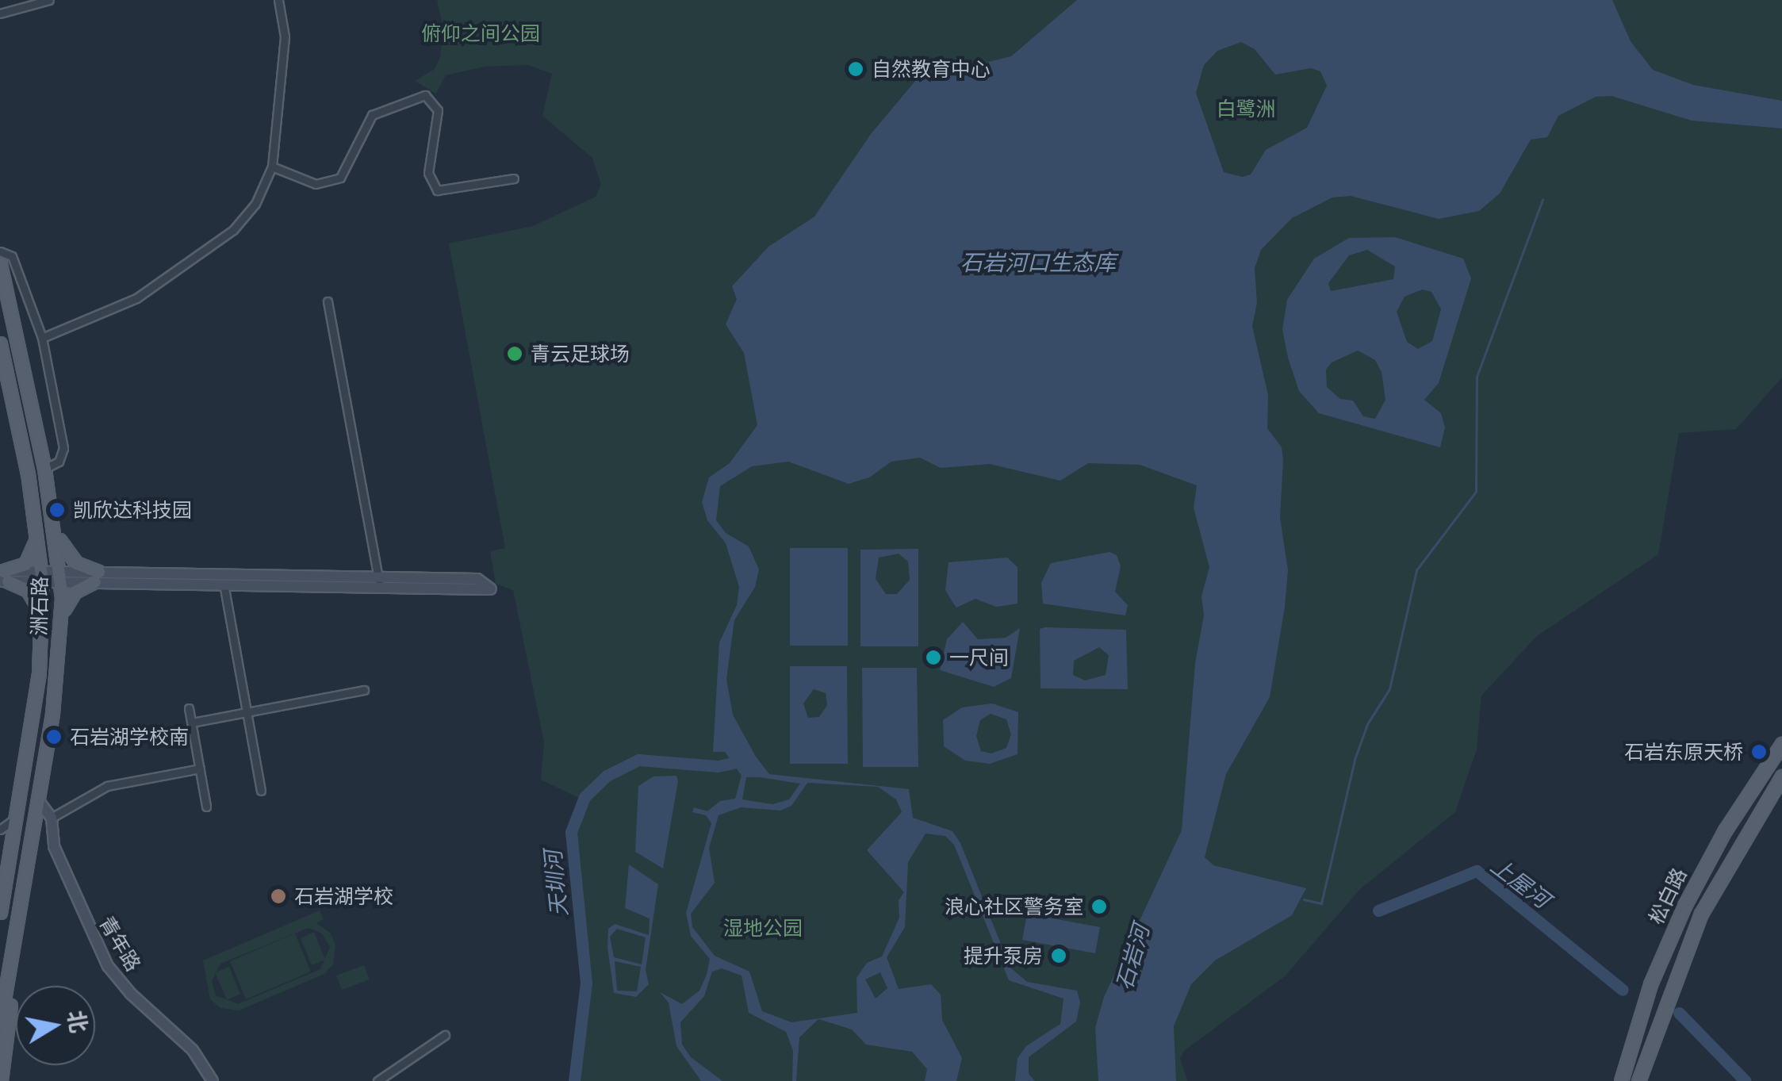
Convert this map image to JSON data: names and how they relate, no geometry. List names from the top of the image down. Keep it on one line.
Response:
{"streets":{"main road":["洲石路","松白路"],"street":["青年路"]},"water":["石岩河口生态库","上屋河","天圳河","石岩河"],"parks":["俯仰之间公园","白鹭洲","湿地公园"],"places":["自然教育中心","青云足球场","凯欣达科技园","一尺间","石岩湖学校南","石岩东原天桥","石岩湖学校","浪心社区警务室","提升泵房"],"north":"right"}
